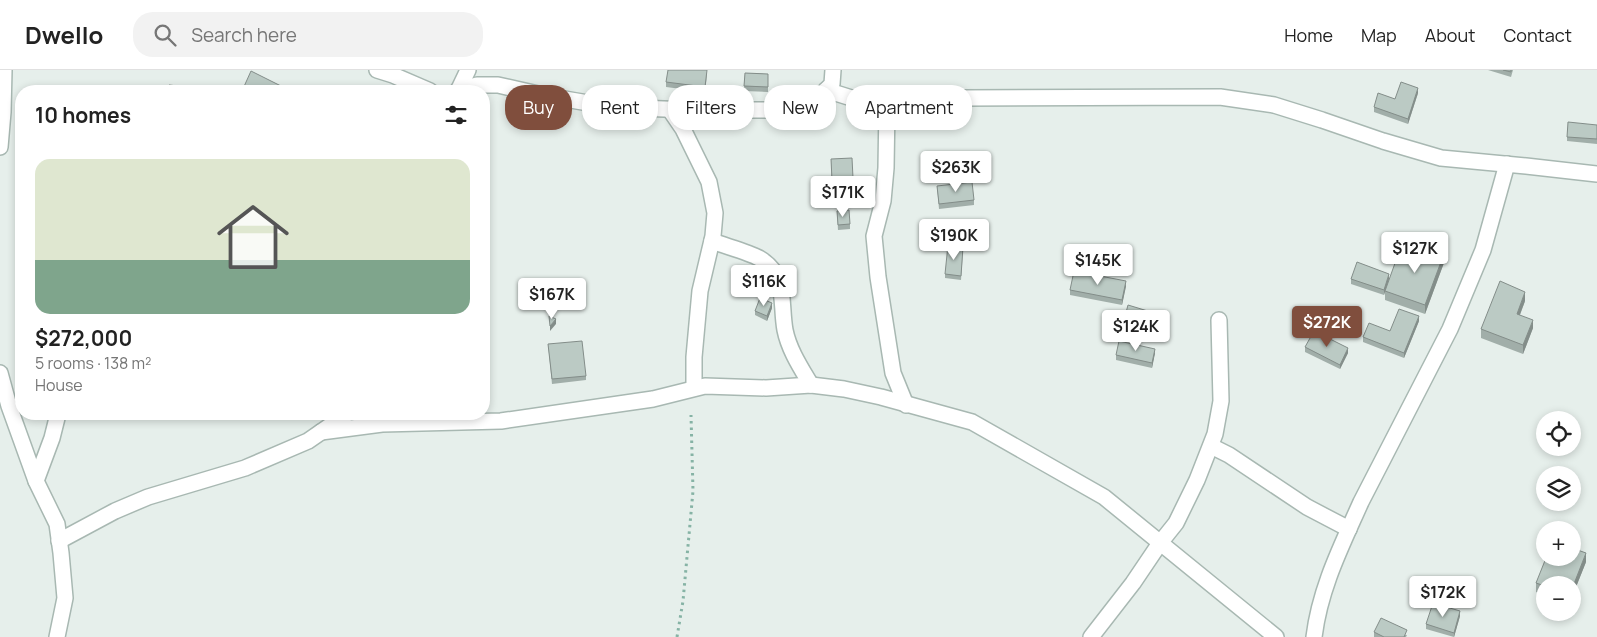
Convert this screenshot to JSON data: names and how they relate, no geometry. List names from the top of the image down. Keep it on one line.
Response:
{"page":{"header":"Dwello","search":"Search here","nav":["Home","Map","About","Contact"],"chip":["Buy","Rent","Filters","New","Apartment"],"heading":"10 homes","list":[{"name":"$272,000","note":"5 rooms · 138 m² · House"}],"price":["$263K","$171K","$190K","$127K","$145K","$116K","$167K","$272K","$124K","$172K"],"map_buttons":["+","−"]}}
